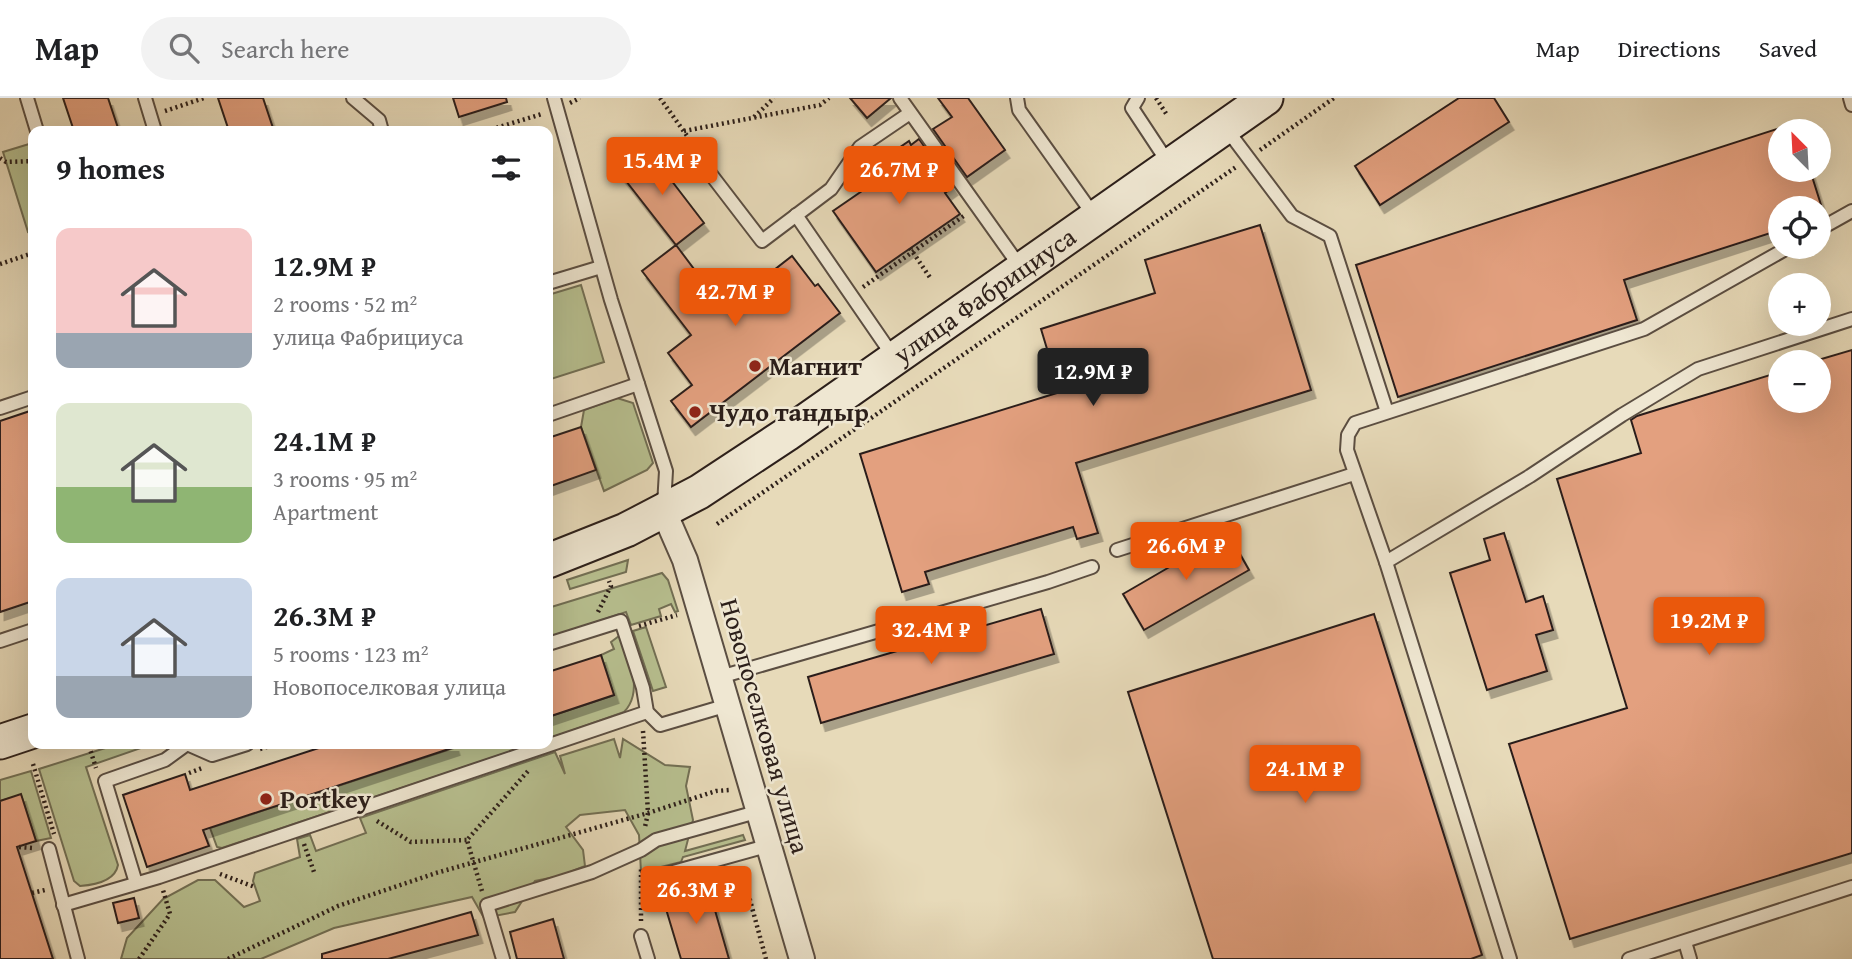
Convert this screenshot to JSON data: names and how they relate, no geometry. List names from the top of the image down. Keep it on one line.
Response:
{"streets":{"main road":["улица Фабрициуса"],"street":["Новопоселковая улица"]},"crossings":[["улица Фабрициуса","Новопоселковая улица"]],"places":["Магнит","Чудо тандыр","Portkey"],"north":"top left","page":{"header":"Map","search":"Search here","nav":["Map","Directions","Saved"],"map_buttons":["+","−"],"heading":"9 homes","price":["15.4M ₽","26.7M ₽","42.7M ₽","12.9M ₽","26.6M ₽","19.2M ₽","32.4M ₽","24.1M ₽","26.3M ₽"],"list":[{"name":"12.9M ₽","note":"2 rooms · 52 m² · улица Фабрициуса"},{"name":"24.1M ₽","note":"3 rooms · 95 m² · Apartment"},{"name":"26.3M ₽","note":"5 rooms · 123 m² · Новопоселковая улица"}]}}
